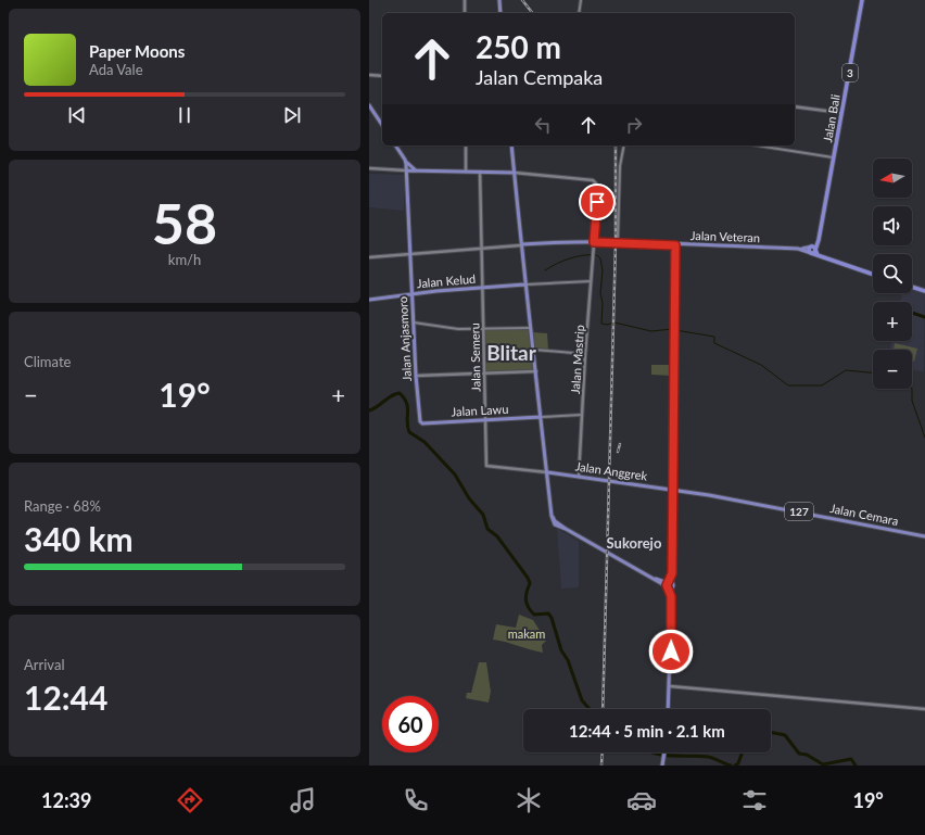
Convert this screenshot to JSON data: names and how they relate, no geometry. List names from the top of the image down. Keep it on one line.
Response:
{"streets":{"highway":["3","Jalan Bali"],"main road":["Jalan Veteran","Jalan Kelud","Jalan Anjasmoro","Jalan Semeru","Jalan Mastrip","Jalan Lawu","Jalan Anggrek","127","Jalan Cemara"]},"crossings":[["Jalan Bali","Jalan Veteran"],["Jalan Veteran","Jalan Mastrip"],["Jalan Kelud","Jalan Anjasmoro"],["Jalan Kelud","Jalan Semeru"],["Jalan Anjasmoro","Jalan Lawu"],["Jalan Semeru","Jalan Lawu"],["Jalan Semeru","Jalan Anggrek"],["Jalan Mastrip","Jalan Anggrek"],["Jalan Anggrek","Jalan Cemara"]],"districts":["Blitar","Sukorejo"],"parks":["makam"],"north":"left","page":{"turn":["250 m","Jalan Cempaka"],"song":["Paper Moons","Ada Vale"],"map_buttons":["+","−"],"tile":[["58","km/h"],"Climate",["Range · 68%","340 km"],["Arrival","12:44"]],"heat":["−","19°","+"],"limit":"60","trip":"12:44 · 5 min · 2.1 km","tabs":["12:39","19°"]}}
